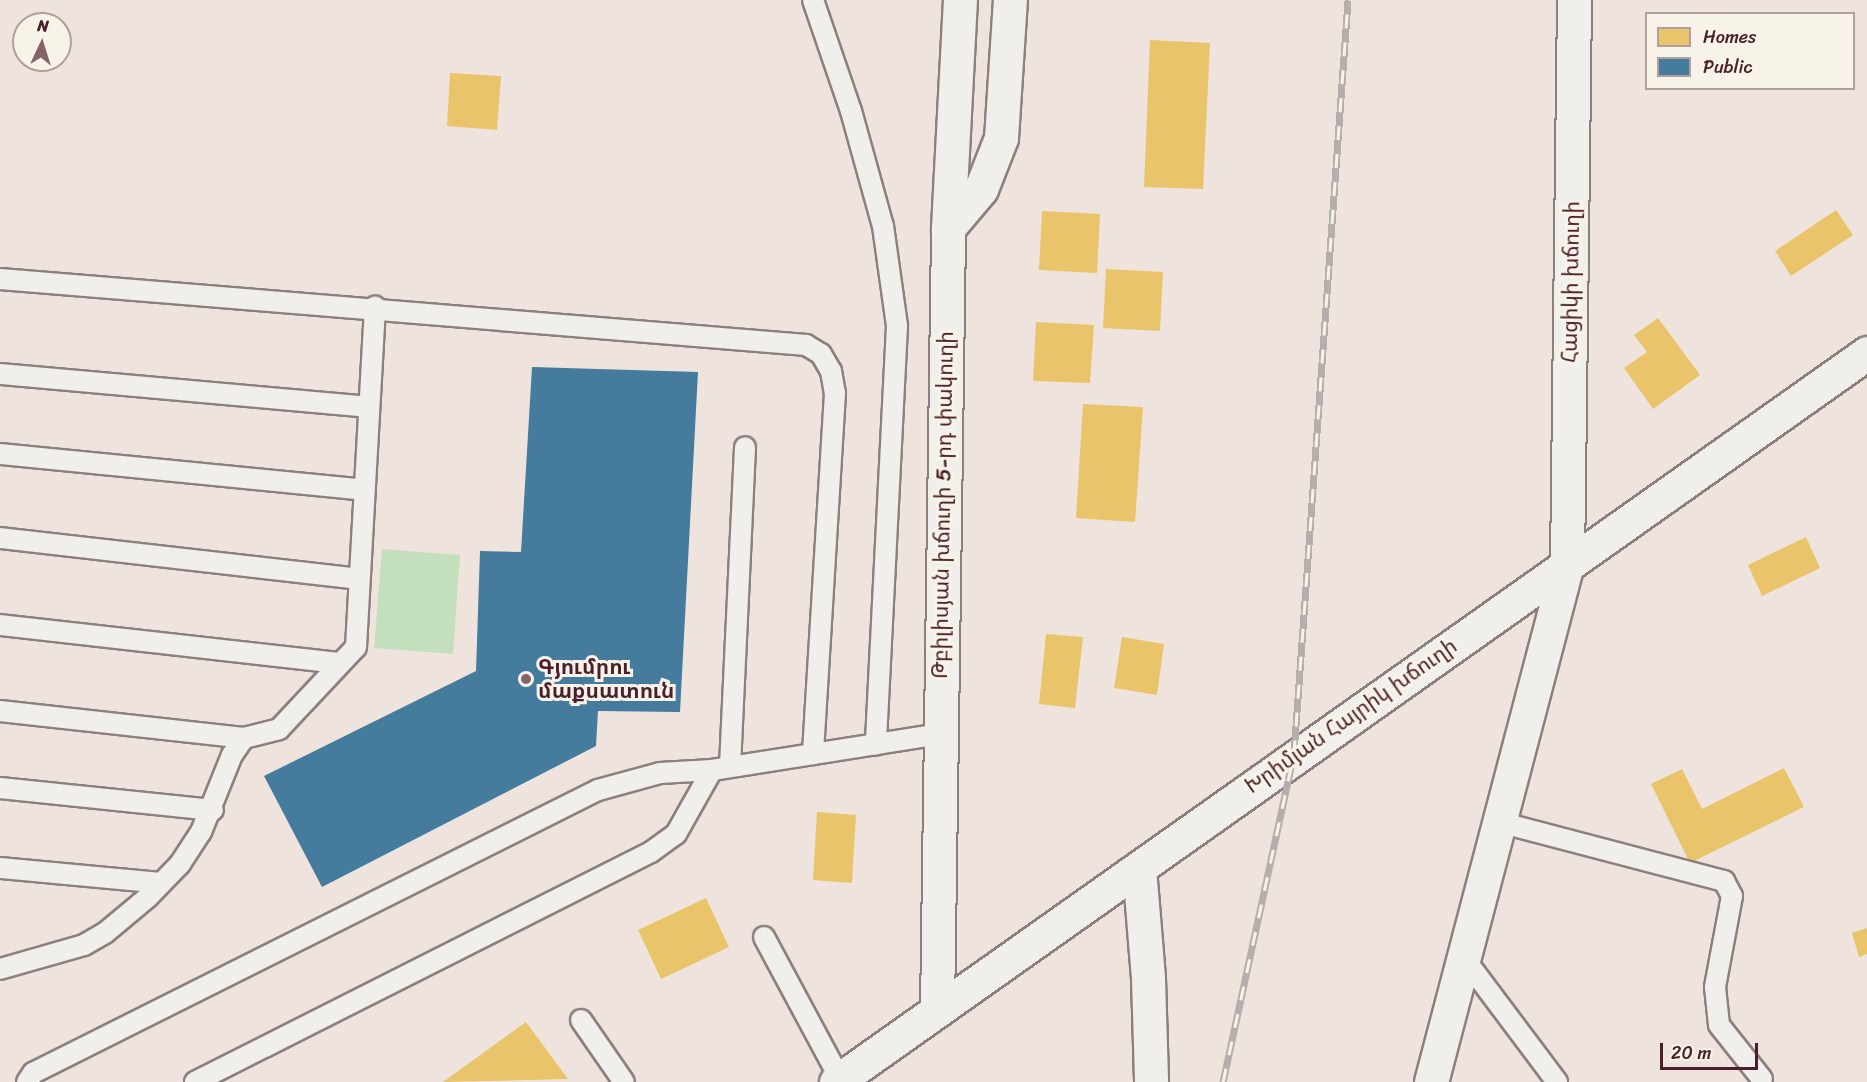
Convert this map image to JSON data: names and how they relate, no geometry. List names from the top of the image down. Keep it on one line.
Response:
{"streets":{"main road":["Հացիկի խճուղի","Թբիլիսյան խճուղի 5-րդ փակուղի","Խրիմյան Հայրիկ խճուղի"]},"crossings":[["Հացիկի խճուղի","Խրիմյան Հայրիկ խճուղի"],["Թբիլիսյան խճուղի 5-րդ փակուղի","Խրիմյան Հայրիկ խճուղի"]],"places":["Գյումրու մաքսատուն"],"legend":["Homes","Public"],"scale_bar":"20 m","north":"top"}
